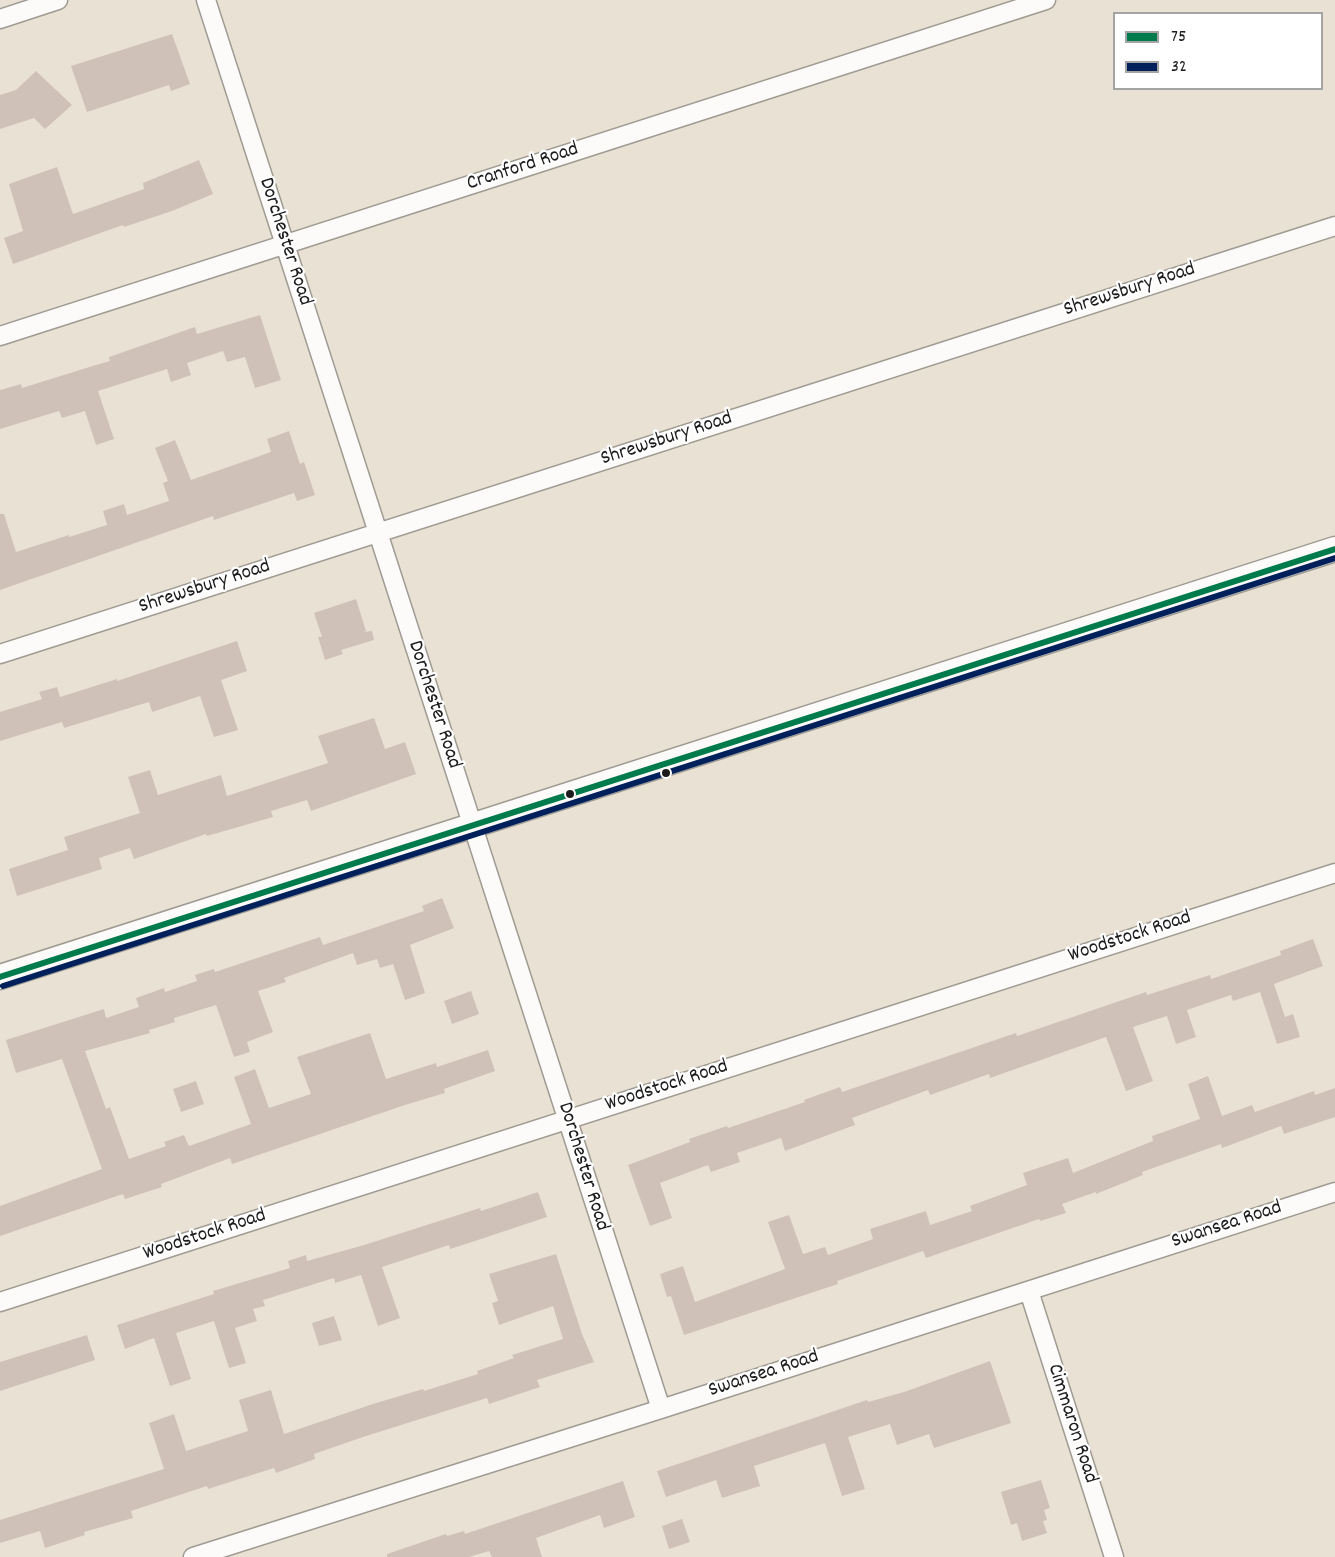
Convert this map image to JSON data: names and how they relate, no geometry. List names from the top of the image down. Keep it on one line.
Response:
{"streets":{"street":["Cranford Road","Dorchester Road","Shrewsbury Road","Woodstock Road","Swansea Road","Cimmaron Road"]},"crossings":[["Cranford Road","Dorchester Road"],["Dorchester Road","Shrewsbury Road"],["Dorchester Road","Woodstock Road"],["Dorchester Road","Swansea Road"],["Swansea Road","Cimmaron Road"]],"lines":["transit line 75","transit line 32"],"legend":["75","32"]}
